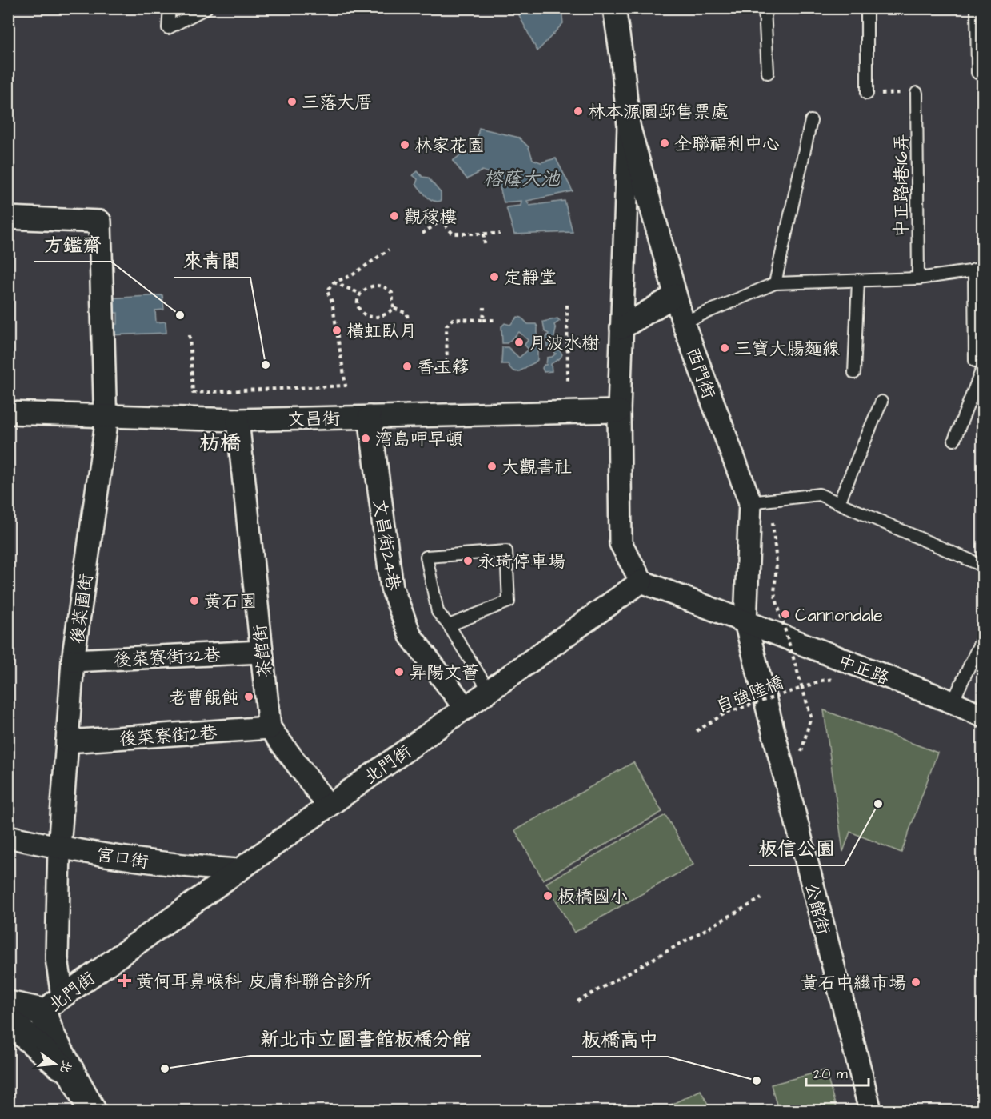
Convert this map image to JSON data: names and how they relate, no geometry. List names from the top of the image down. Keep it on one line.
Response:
{"streets":{"street":["西門街","文昌街","文昌街24巷","後菜園街","茶館街","後菜寮街32巷","中正路","後菜寮街2巷","北門街","宮口街","公館街"],"lane":["中正路1巷16弄"],"path":["自強陸橋"]},"crossings":[["西門街","文昌街"],["西門街","中正路"],["西門街","自強陸橋"],["西門街","北門街"],["西門街","公館街"],["文昌街","文昌街24巷"],["文昌街","後菜園街"],["文昌街","茶館街"],["文昌街24巷","北門街"],["後菜園街","後菜寮街32巷"],["後菜園街","後菜寮街2巷"],["後菜園街","北門街"],["後菜園街","宮口街"],["茶館街","後菜寮街32巷"],["茶館街","後菜寮街2巷"],["中正路","公館街"],["北門街","宮口街"]],"districts":["枋橋"],"water":["榕蔭大池"],"places":{"other":["三落大厝","林本源園邸售票處","全聯福利中心","林家花園","觀稼樓","定靜堂","方鑑齋","橫虹臥月","月波水榭","三寶大腸麵線","來青閣","香玉簃","湾島呷早頓","大觀書社","永琦停車場","黃石園","Cannondale","昇陽文薈","老曹餛飩","板信公園","板橋國小","黃石中繼市場","新北市立圖書館板橋分館","板橋高中"],"health":["黃何耳鼻喉科 皮膚科聯合診所"]},"scale_bar":"20 m","north":"right"}
